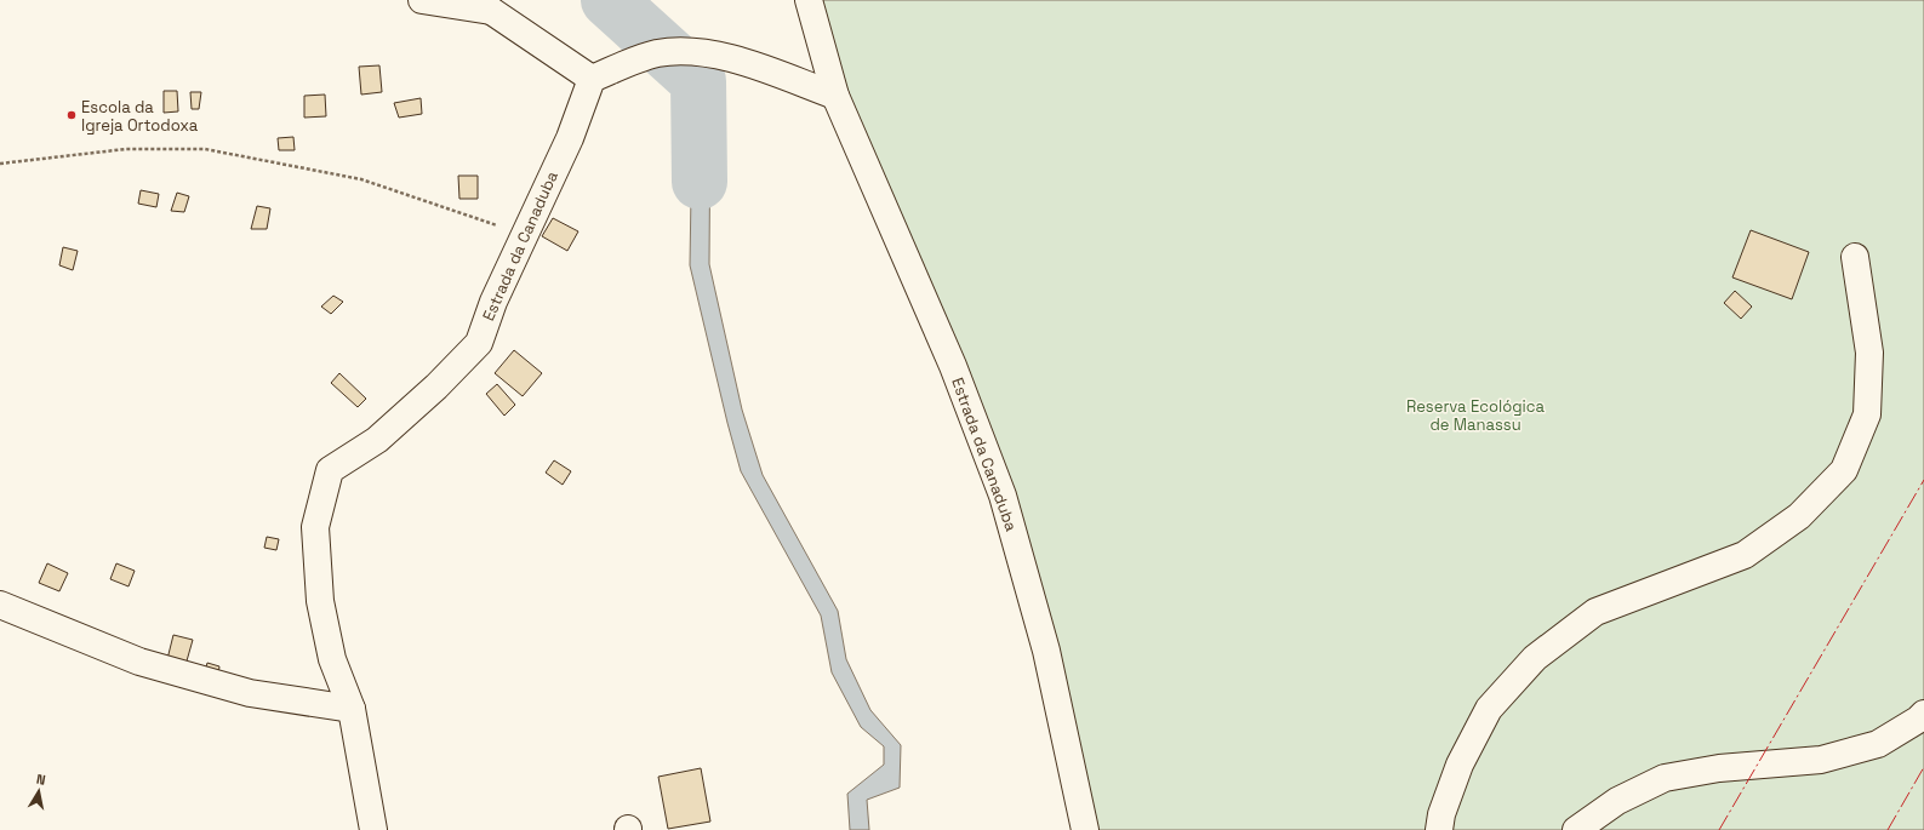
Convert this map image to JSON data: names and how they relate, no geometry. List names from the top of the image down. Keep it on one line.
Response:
{"streets":{"street":["Estrada da Canaduba"]},"parks":["Reserva Ecológica de Manassu"],"places":["Escola da Igreja Ortodoxa"],"north":"top"}
